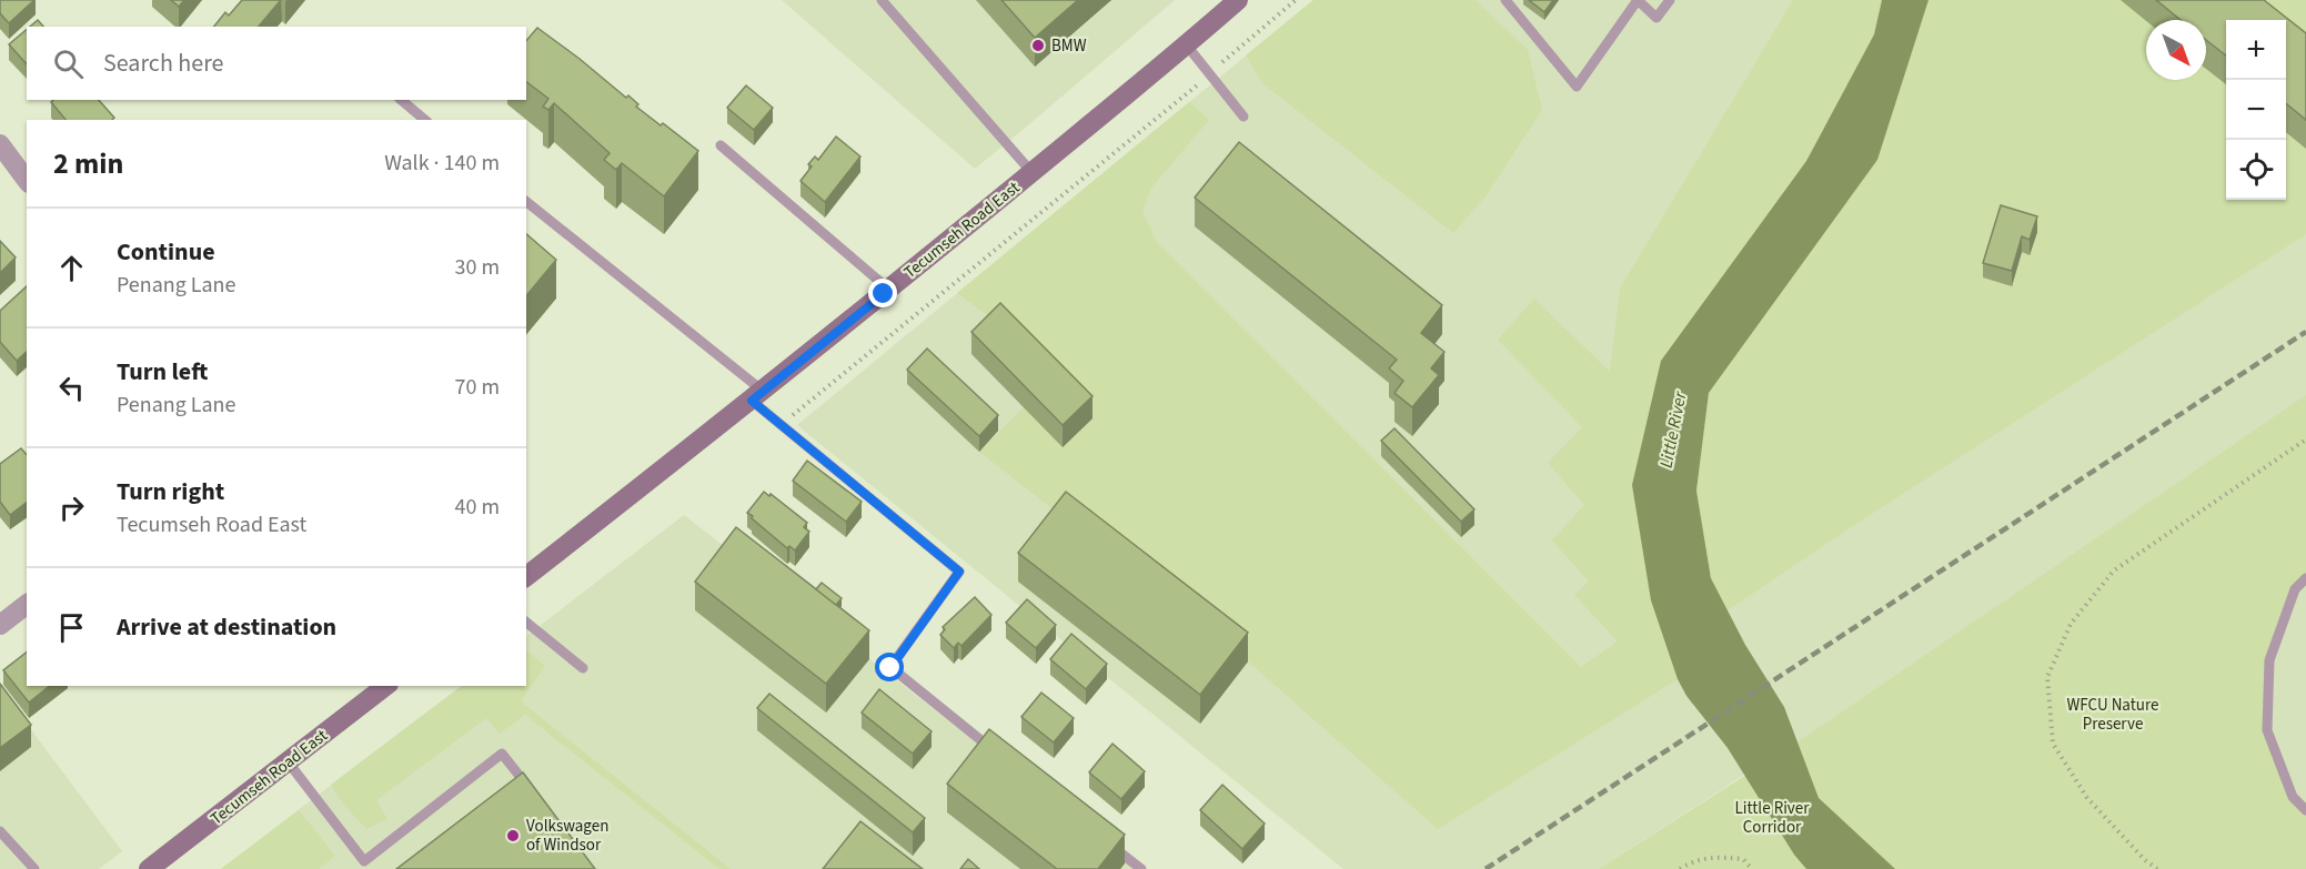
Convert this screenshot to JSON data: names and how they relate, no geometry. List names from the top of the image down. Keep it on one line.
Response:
{"streets":{"main road":["Tecumseh Road East"]},"water":["Little River"],"parks":["WFCU Nature Preserve","Little River Corridor"],"places":["BMW","Volkswagen of Windsor"],"north":"bottom right","page":{"map_buttons":["+","−"],"search":"Search here","heading":["2 min","Walk · 140 m"],"list":[["Continue","Penang Lane","30 m"],["Turn left","Penang Lane","70 m"],["Turn right","Tecumseh Road East","40 m"],"Arrive at destination"]}}
